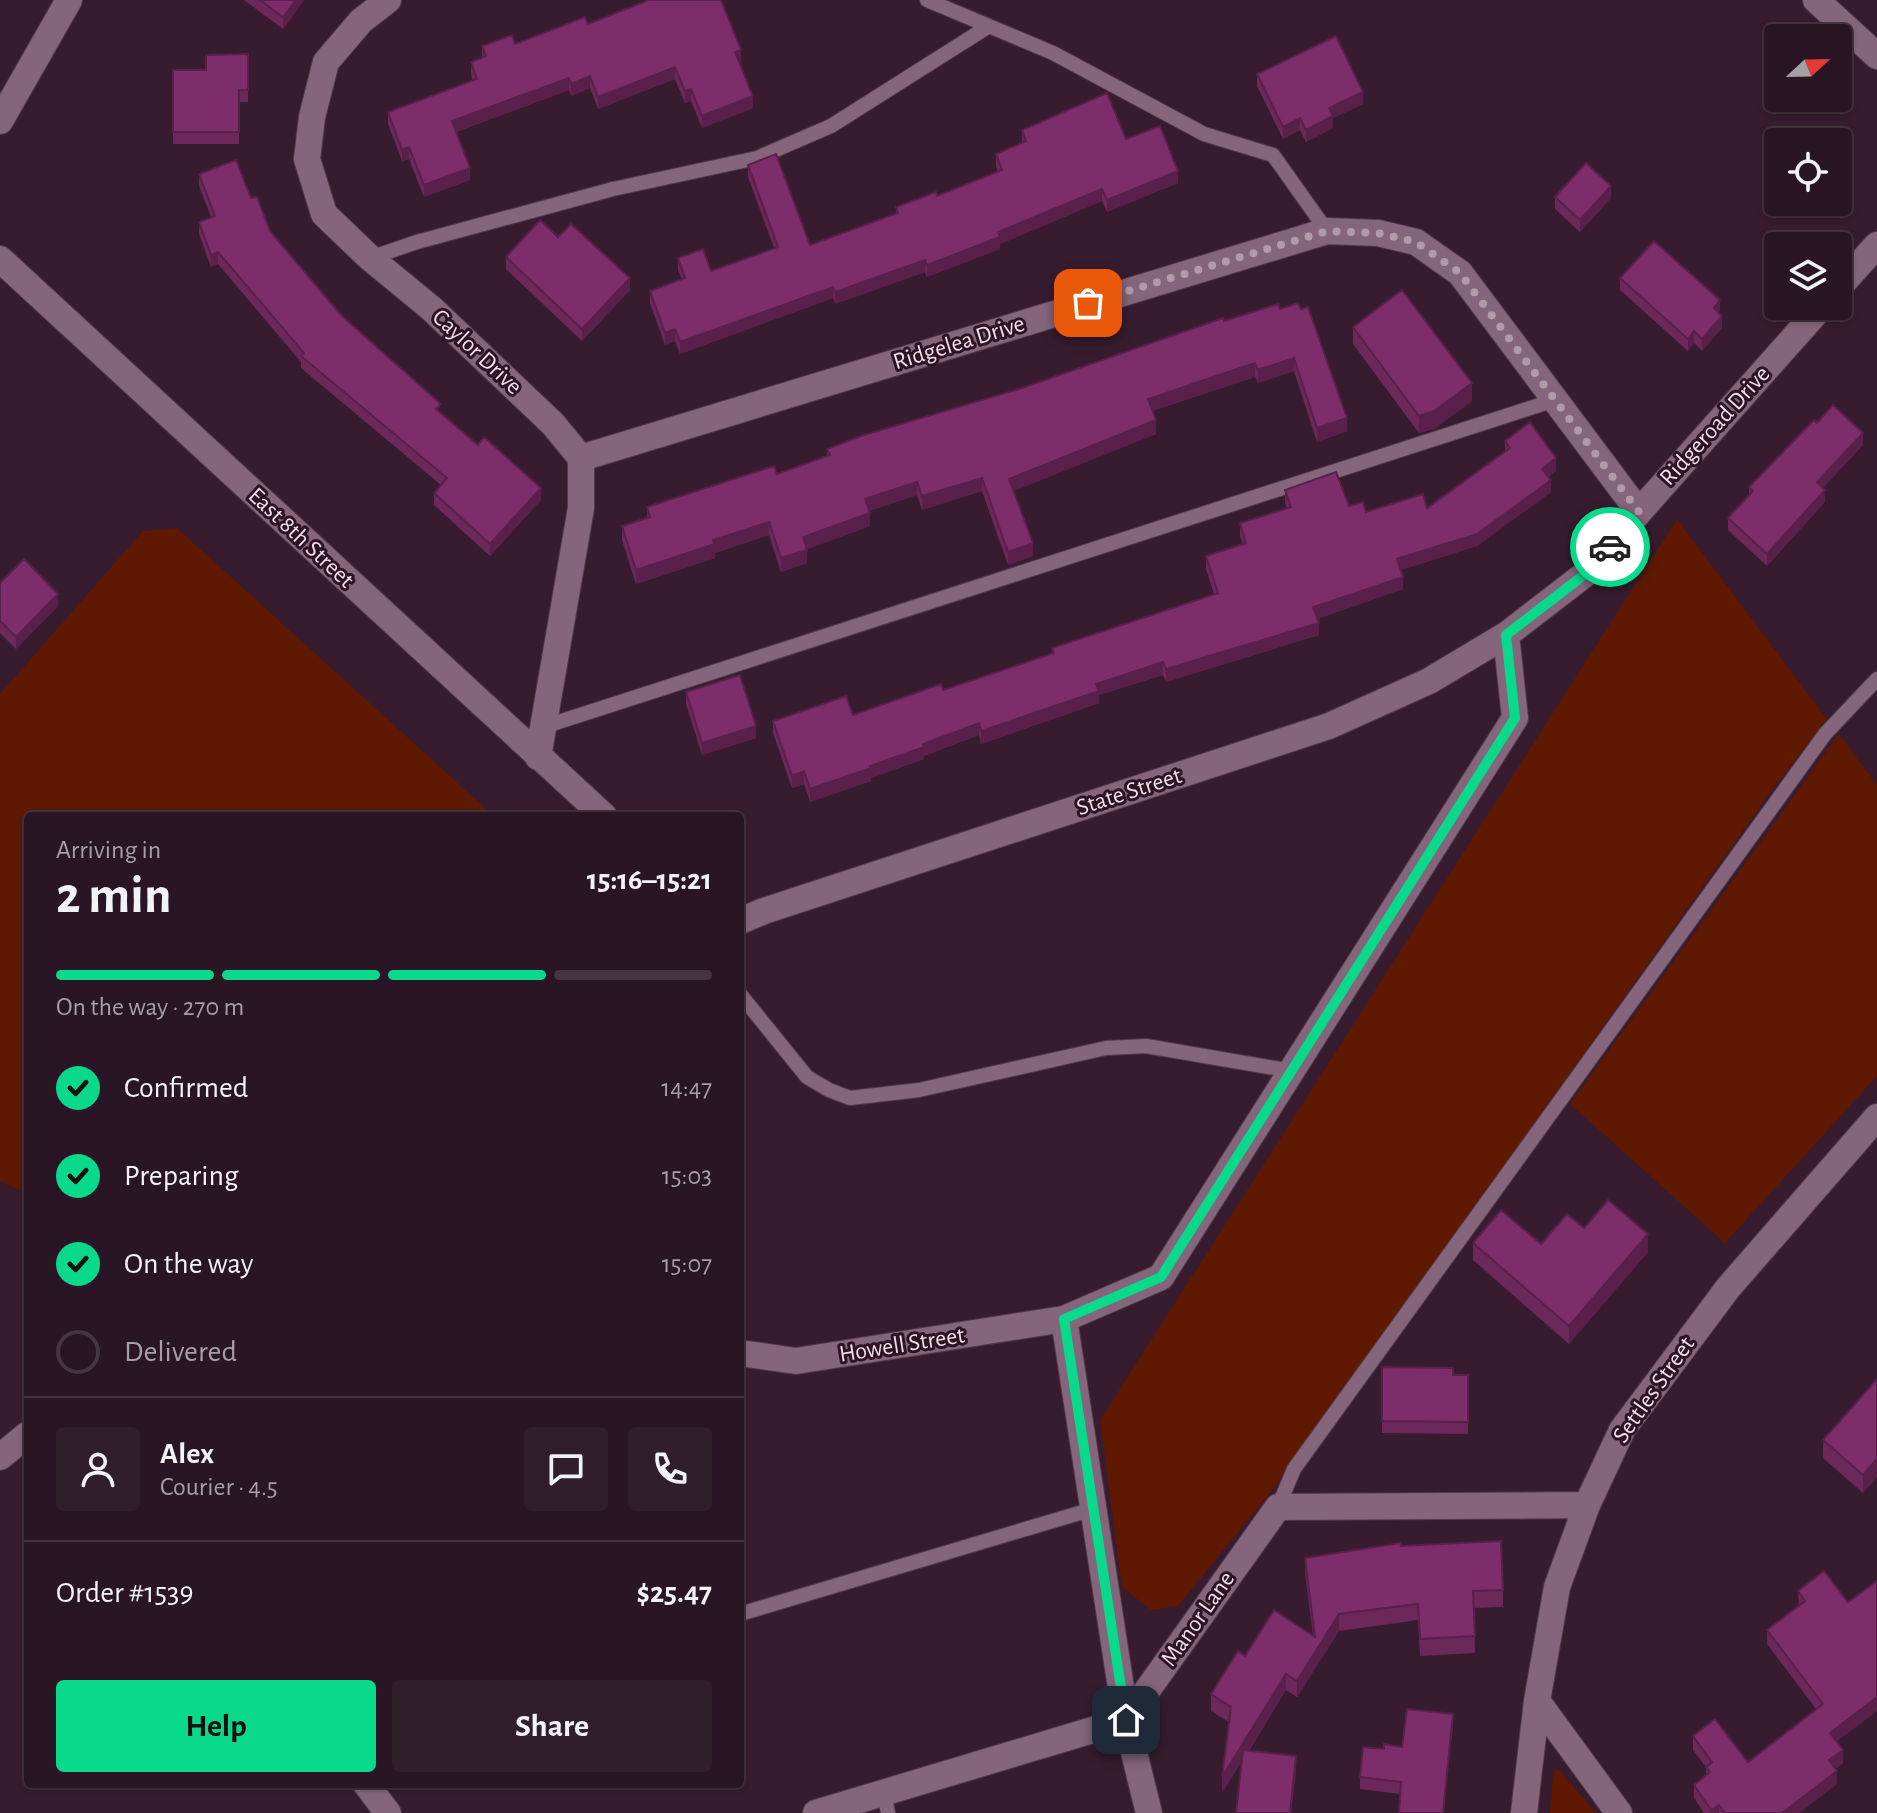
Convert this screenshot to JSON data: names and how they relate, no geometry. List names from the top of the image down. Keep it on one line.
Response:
{"streets":{"street":["Ridgelea Drive","Caylor Drive","Ridgeroad Drive","East 8th Street","State Street","Howell Street","Settles Street","Manor Lane"]},"crossings":[["Ridgelea Drive","Caylor Drive"],["Ridgelea Drive","Ridgeroad Drive"],["Ridgeroad Drive","State Street"]],"north":"right","page":{"heading":["2 min","Arriving in","15:16–15:21"],"panel":["Alex","Courier · 4.5","Order #1539","$25.47"],"bar":"On the way · 270 m","list":[["Confirmed","14:47"],["Preparing","15:03"],["On the way","15:07"],"Delivered"],"buttons":["Help","Share"]}}
